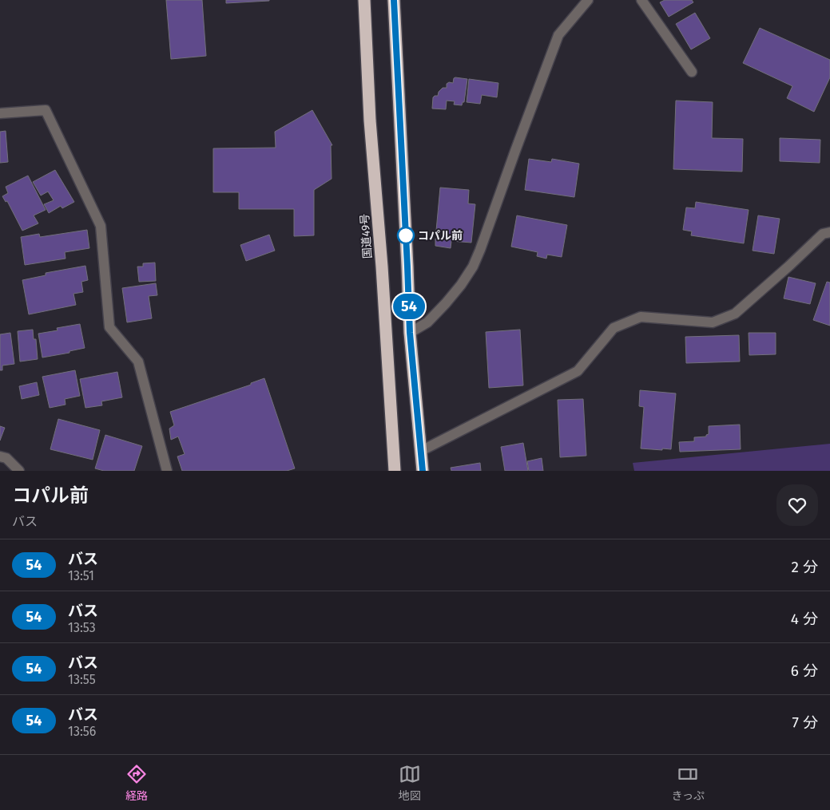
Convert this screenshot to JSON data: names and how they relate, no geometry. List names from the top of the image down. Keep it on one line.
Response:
{"streets":{"highway":["国道49号"]},"places":["コパル前"],"lines":["bus line 54"],"page":{"on_map":"54","heading":["コパル前","バス"],"list":[{"mark":"54","name":"バス","note":"13:51","value":"2 分"},{"mark":"54","name":"バス","note":"13:53","value":"4 分"},{"mark":"54","name":"バス","note":"13:55","value":"6 分"},{"mark":"54","name":"バス","note":"13:56","value":"7 分"}],"tabs":["経路","地図","きっぷ"]}}
